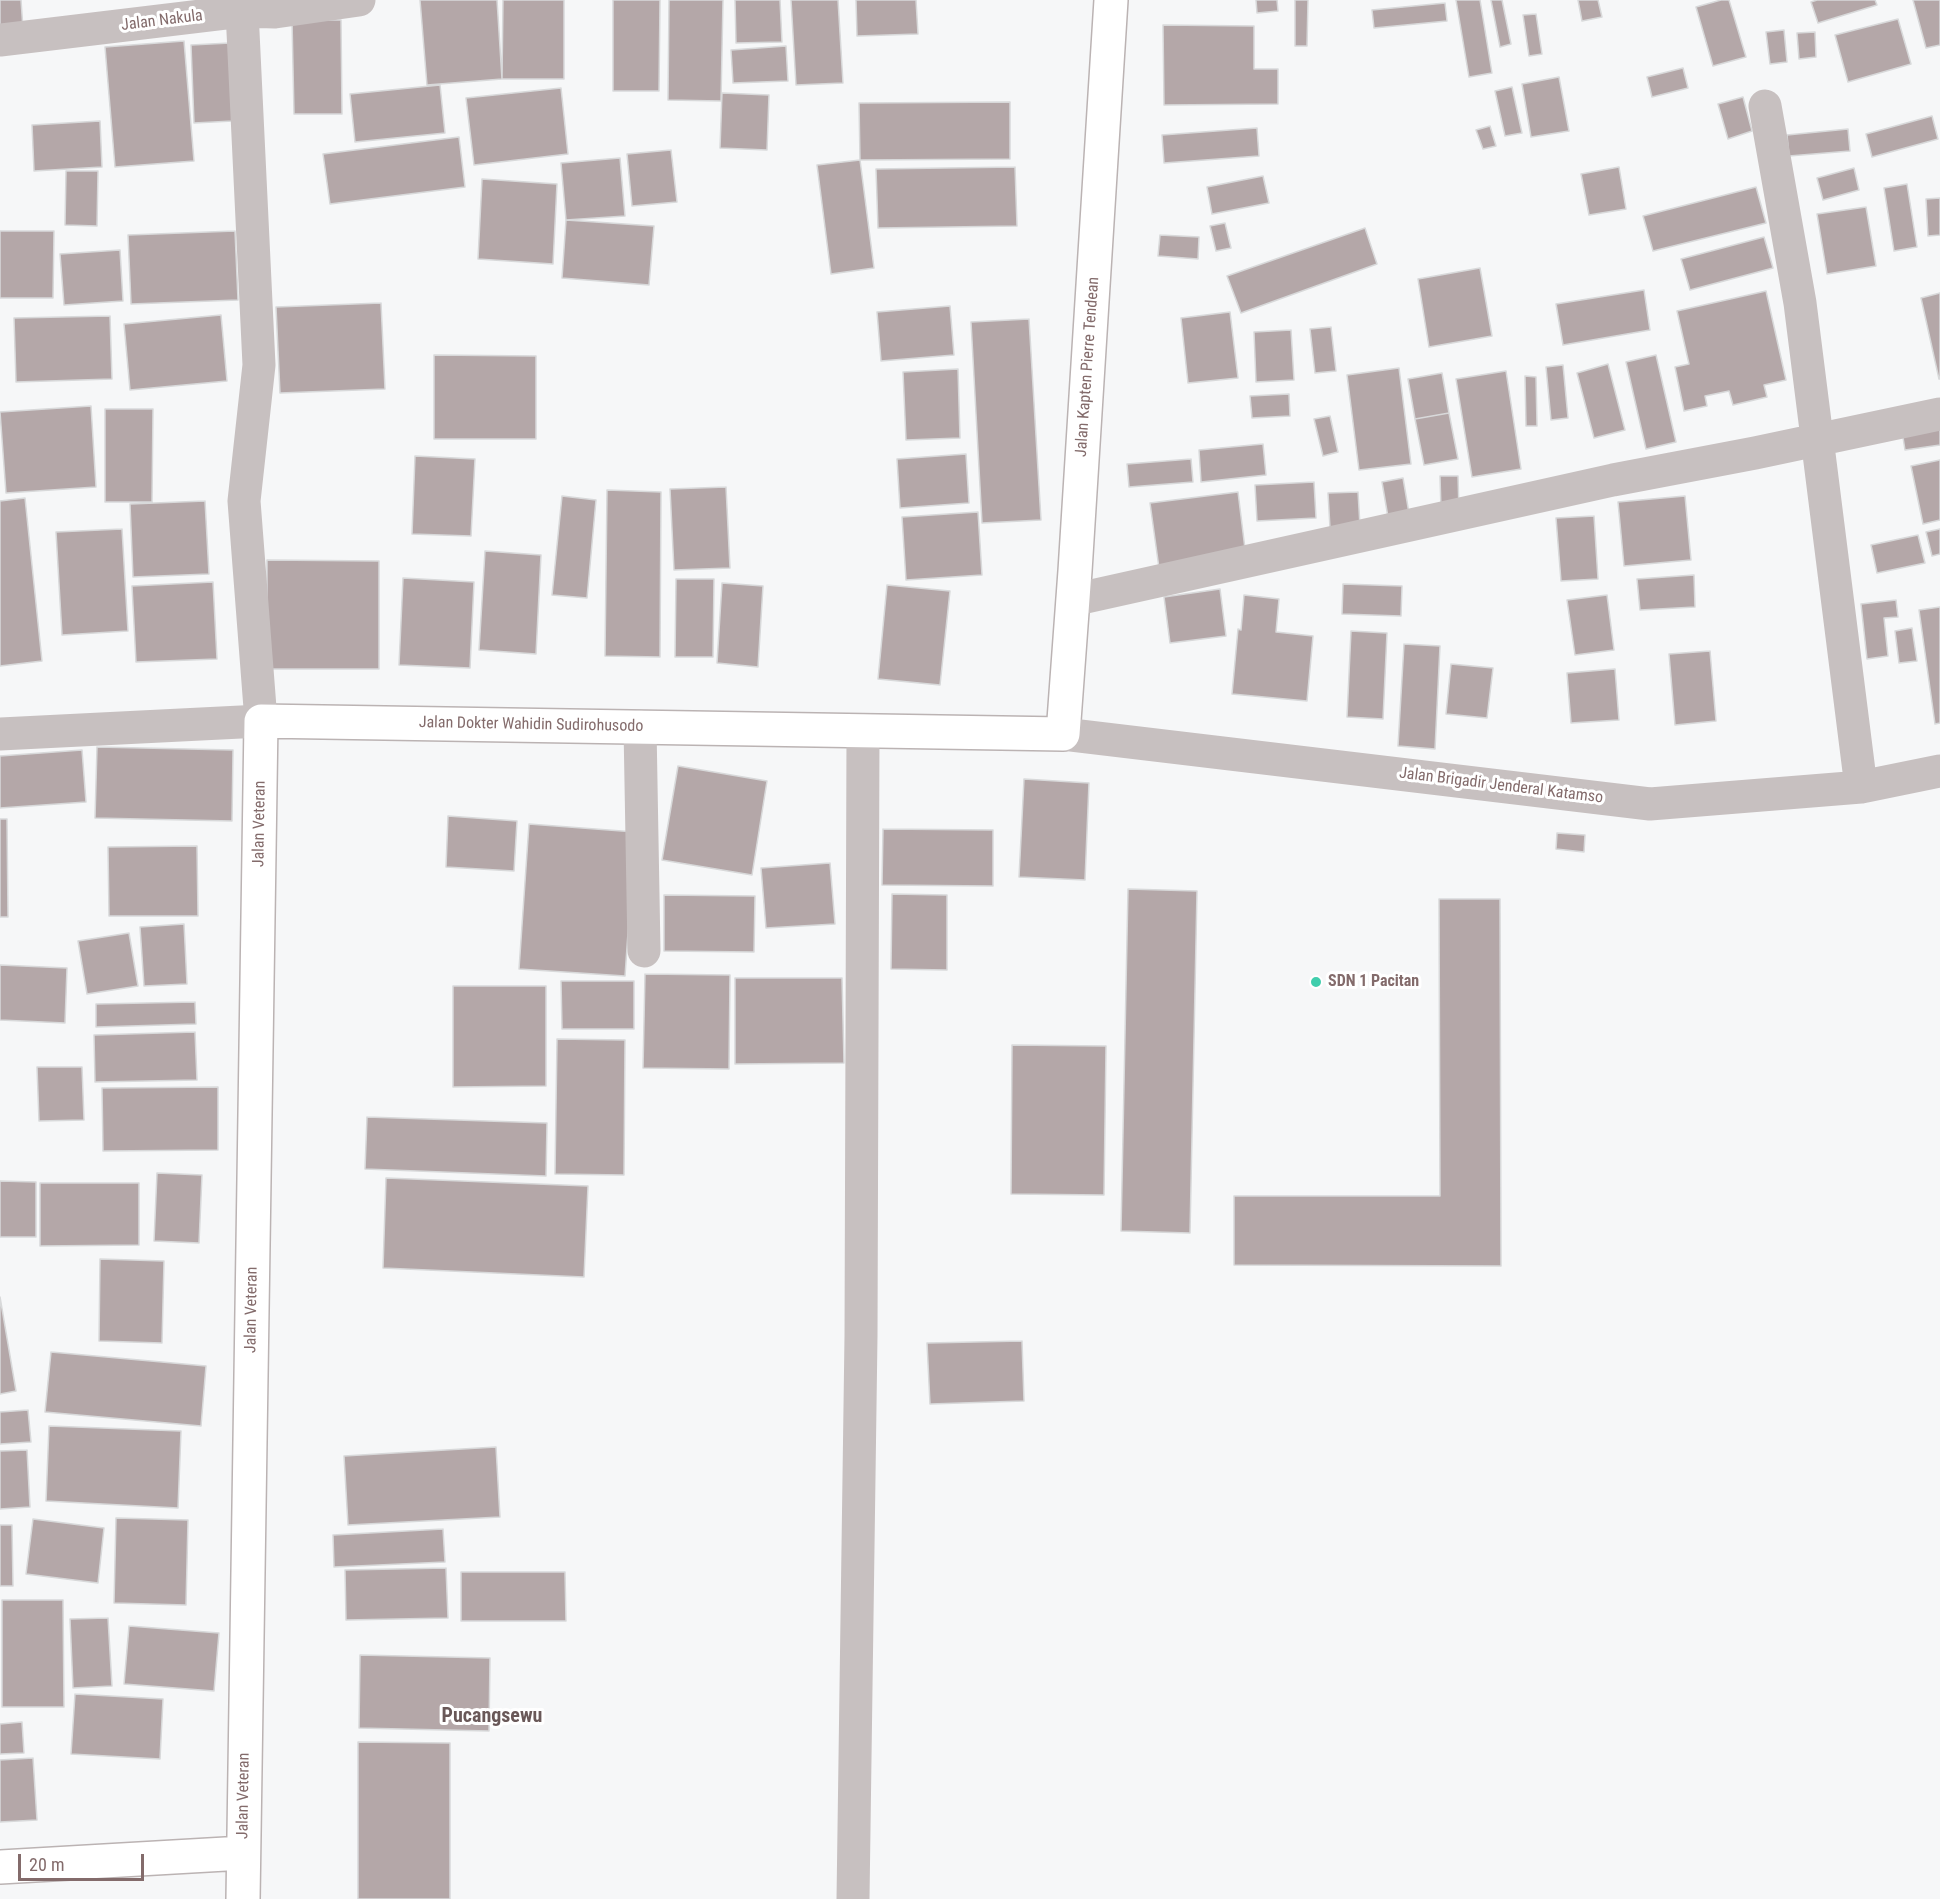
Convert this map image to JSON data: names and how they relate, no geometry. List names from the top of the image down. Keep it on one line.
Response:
{"streets":{"main road":["Jalan Kapten Pierre Tendean","Jalan Dokter Wahidin Sudirohusodo","Jalan Veteran"],"street":["Jalan Nakula","Jalan Brigadir Jenderal Katamso"]},"crossings":[["Jalan Kapten Pierre Tendean","Jalan Dokter Wahidin Sudirohusodo"],["Jalan Kapten Pierre Tendean","Jalan Brigadir Jenderal Katamso"],["Jalan Dokter Wahidin Sudirohusodo","Jalan Brigadir Jenderal Katamso"],["Jalan Dokter Wahidin Sudirohusodo","Jalan Veteran"]],"districts":["Pucangsewu"],"places":["SDN 1 Pacitan"],"scale_bar":"20 m"}
